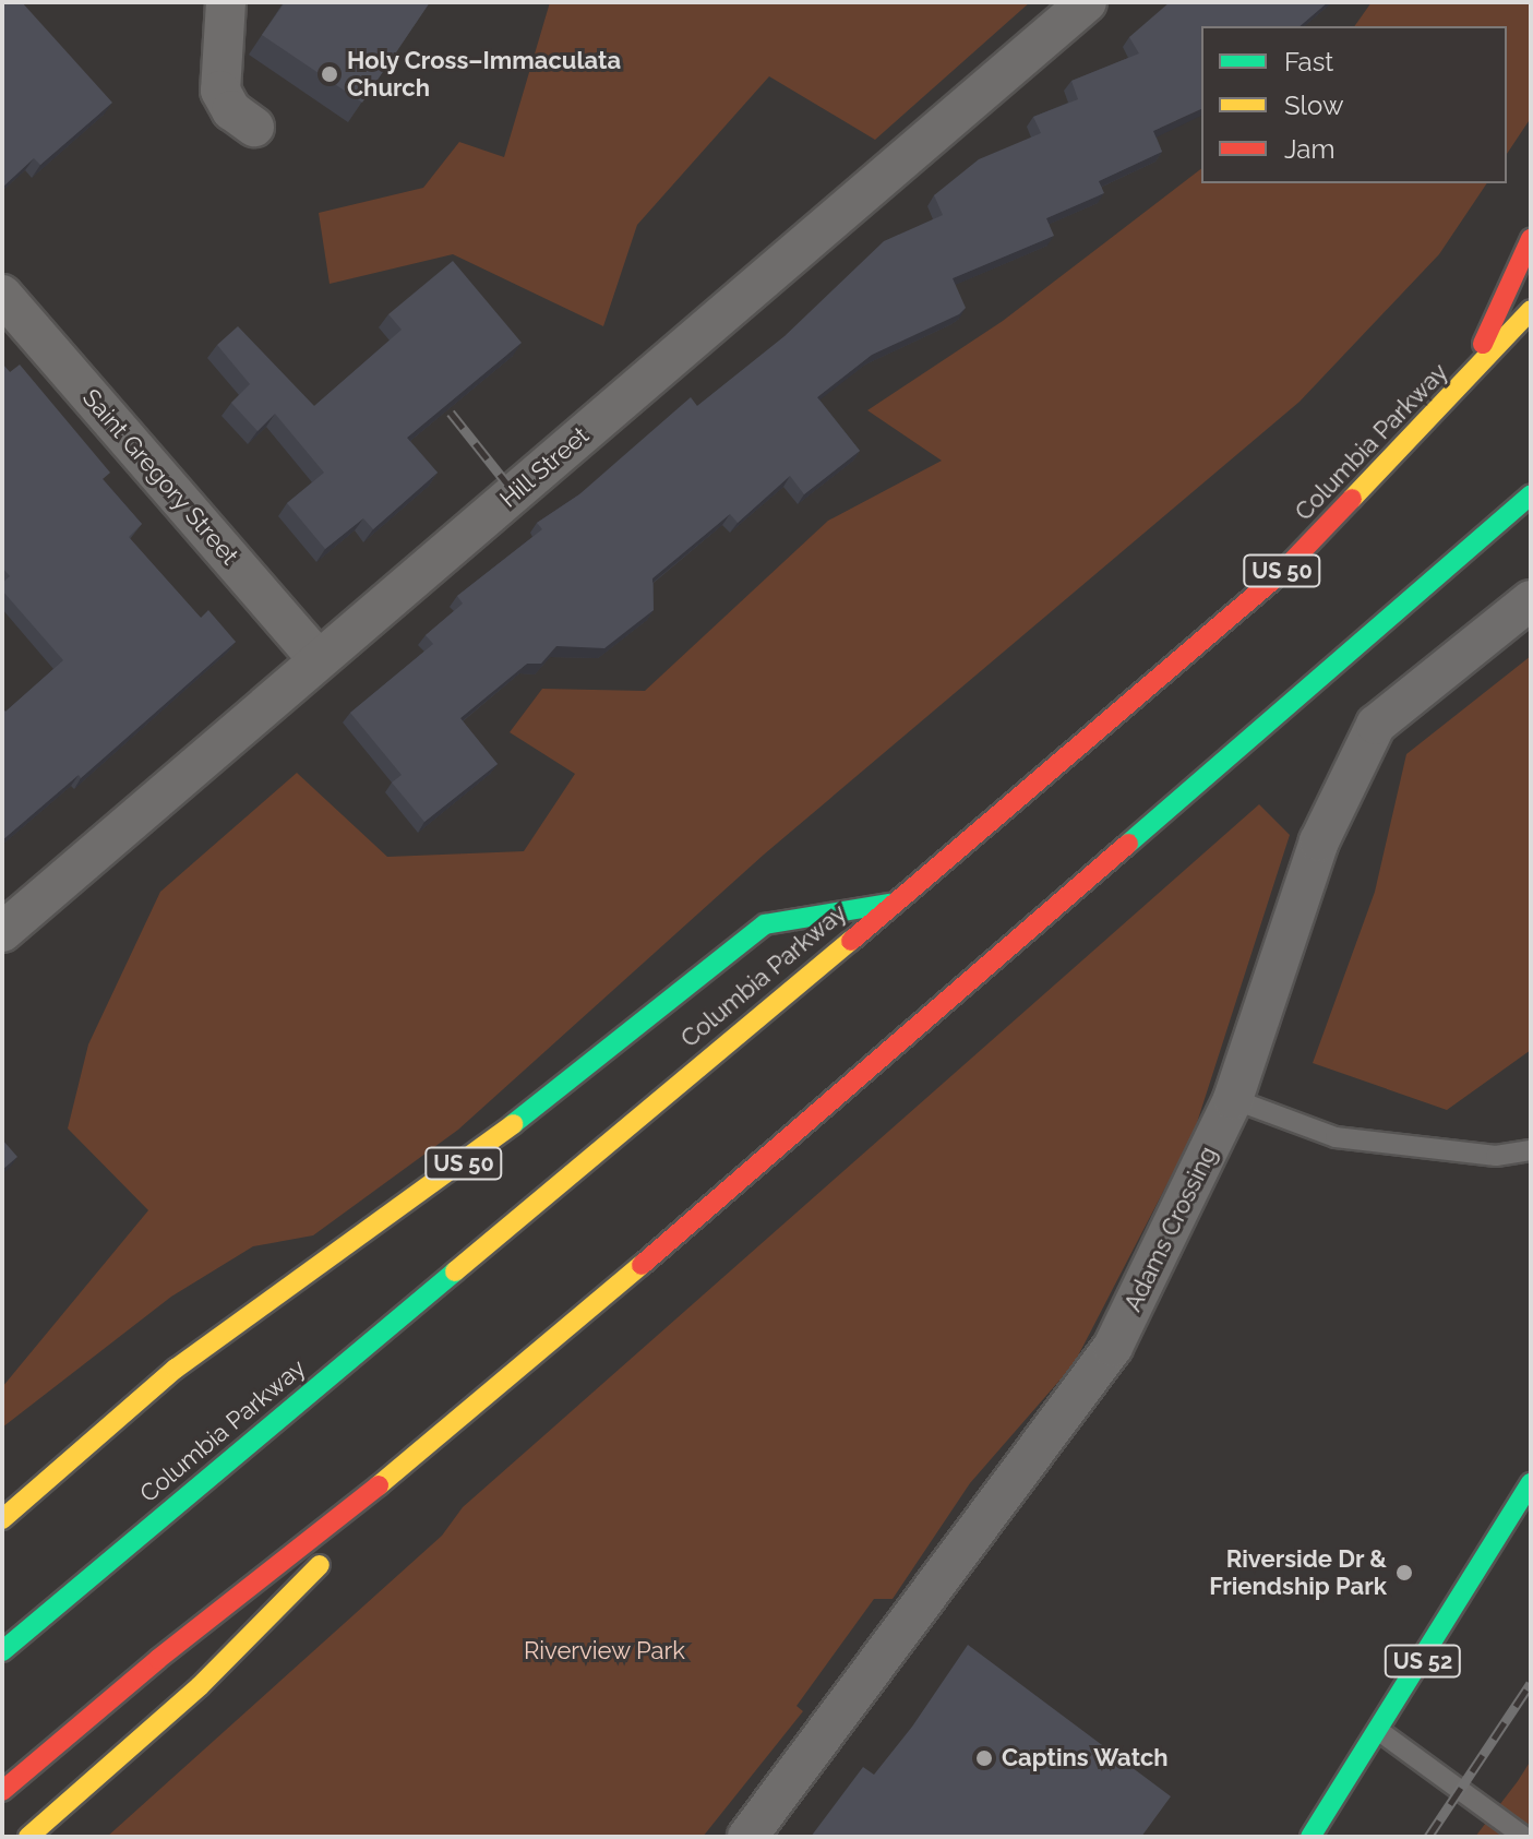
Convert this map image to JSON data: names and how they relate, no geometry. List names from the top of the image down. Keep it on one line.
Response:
{"streets":{"main road":["Columbia Parkway","US 50","US 52"],"street":["Hill Street","Saint Gregory Street","Adams Crossing"]},"crossings":[["Columbia Parkway","US 50"],["Hill Street","Saint Gregory Street"]],"parks":["Riverview Park"],"places":["Holy Cross–Immaculata Church","Riverside Dr & Friendship Park","Captins Watch"],"legend":["Fast","Slow","Jam"]}
